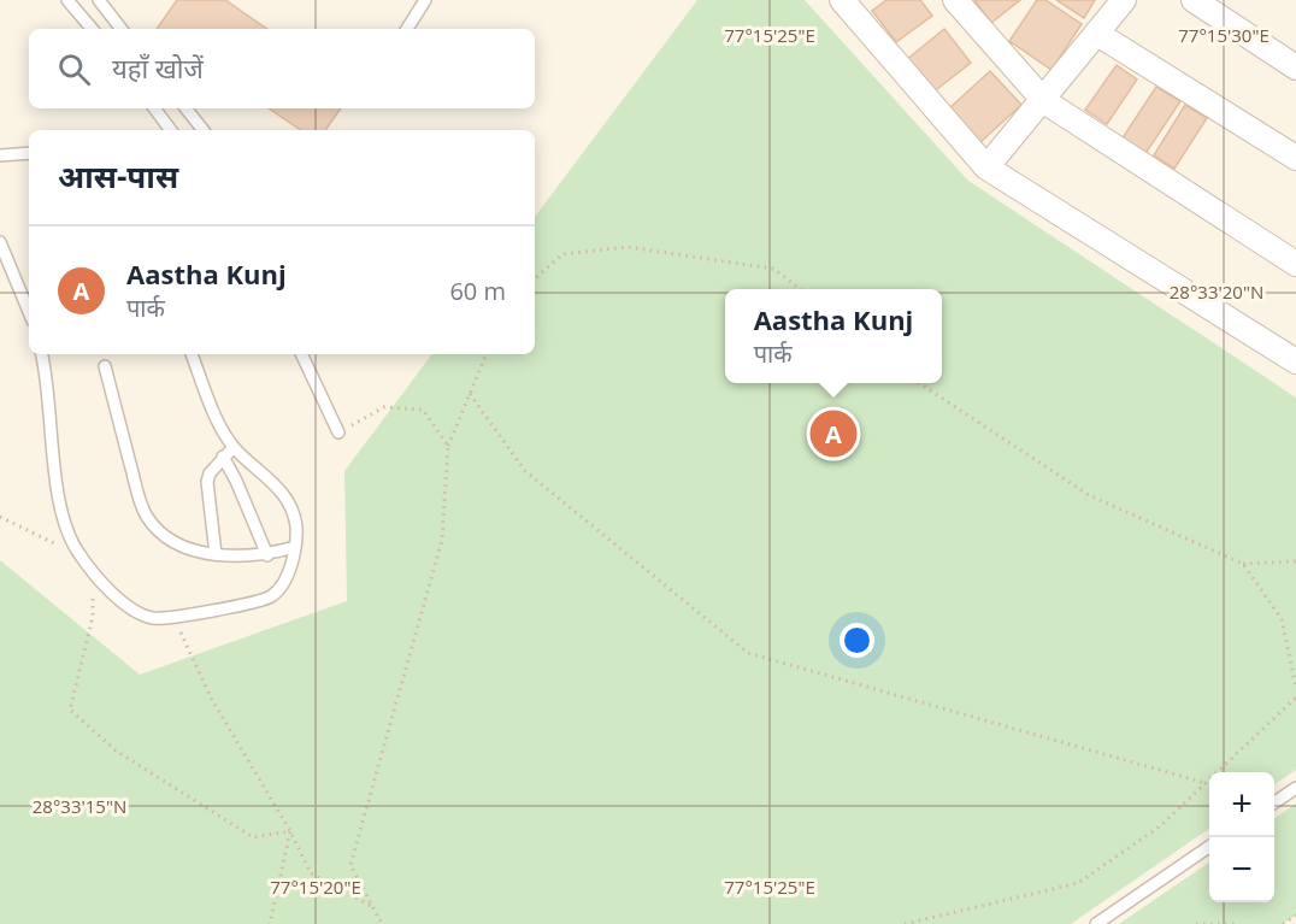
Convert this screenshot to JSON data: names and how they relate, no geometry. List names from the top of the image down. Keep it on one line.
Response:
{"page":{"search":"यहाँ खोजें","heading":"आस-पास","list":[{"mark":"A","name":"Aastha Kunj","note":"पार्क","value":"60 m"}],"popup":["Aastha Kunj","पार्क"],"pins":"A","map_buttons":["+","−"]},"coordinates":["77°15'25\"E","77°15'30\"E","28°33'20\"N","28°33'15\"N","77°15'20\"E"]}
